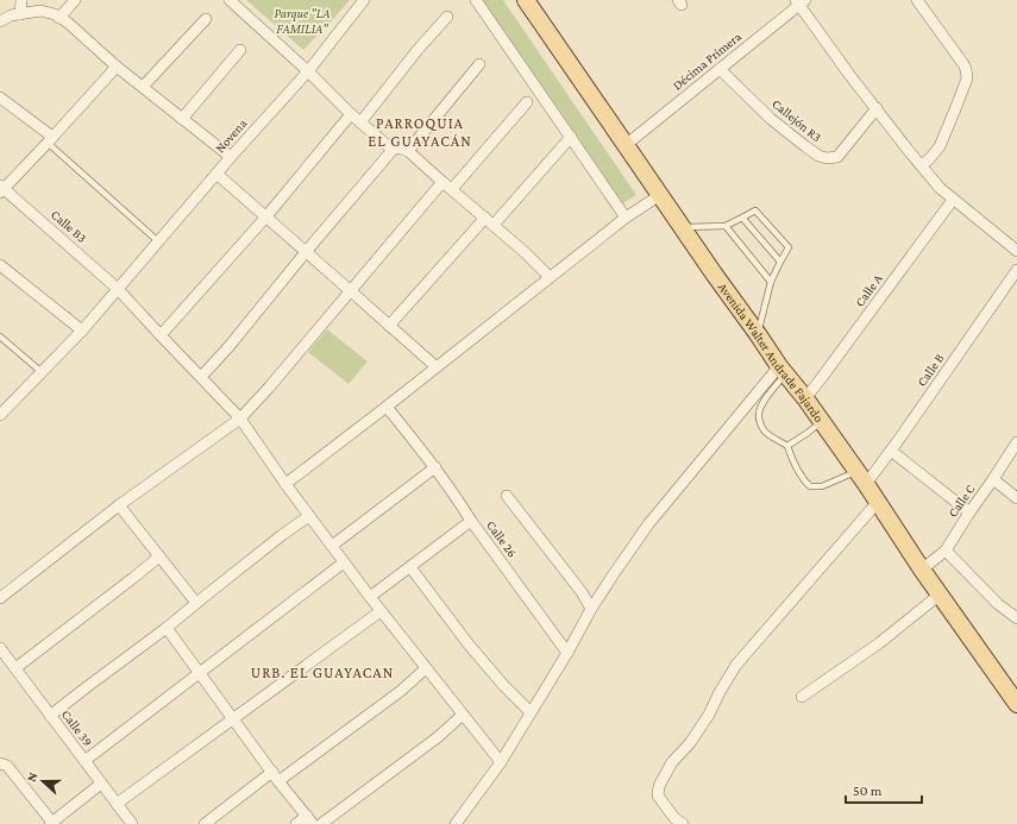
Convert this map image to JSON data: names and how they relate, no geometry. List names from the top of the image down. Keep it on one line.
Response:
{"streets":{"main road":["Avenida Walter Andrade Fajardo"],"street":["Décima Primera","Callejón R3","Novena","Calle B3","Calle A","Calle B","Calle C","Calle 26","Calle 39"]},"crossings":[["Décima Primera","Callejón R3"],["Décima Primera","Avenida Walter Andrade Fajardo"],["Novena","Calle B3"],["Calle A","Avenida Walter Andrade Fajardo"],["Avenida Walter Andrade Fajardo","Calle B"],["Avenida Walter Andrade Fajardo","Calle C"]],"districts":["PARROQUIA EL GUAYACÁN","URB. EL GUAYACAN"],"parks":["Parque \"LA FAMILIA\""],"scale_bar":"50 m","north":"left"}
